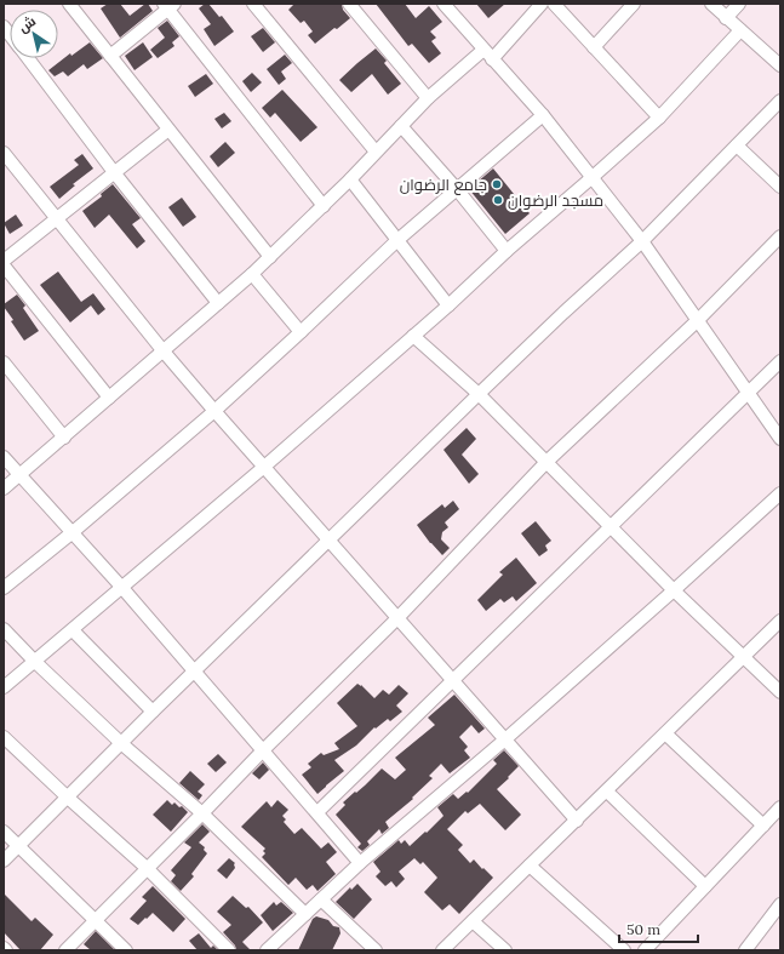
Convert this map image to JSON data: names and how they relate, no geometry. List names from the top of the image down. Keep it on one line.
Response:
{"places":["جامع الرضوان","مسجد الرضوان"],"scale_bar":"50 m","north":"top left"}
